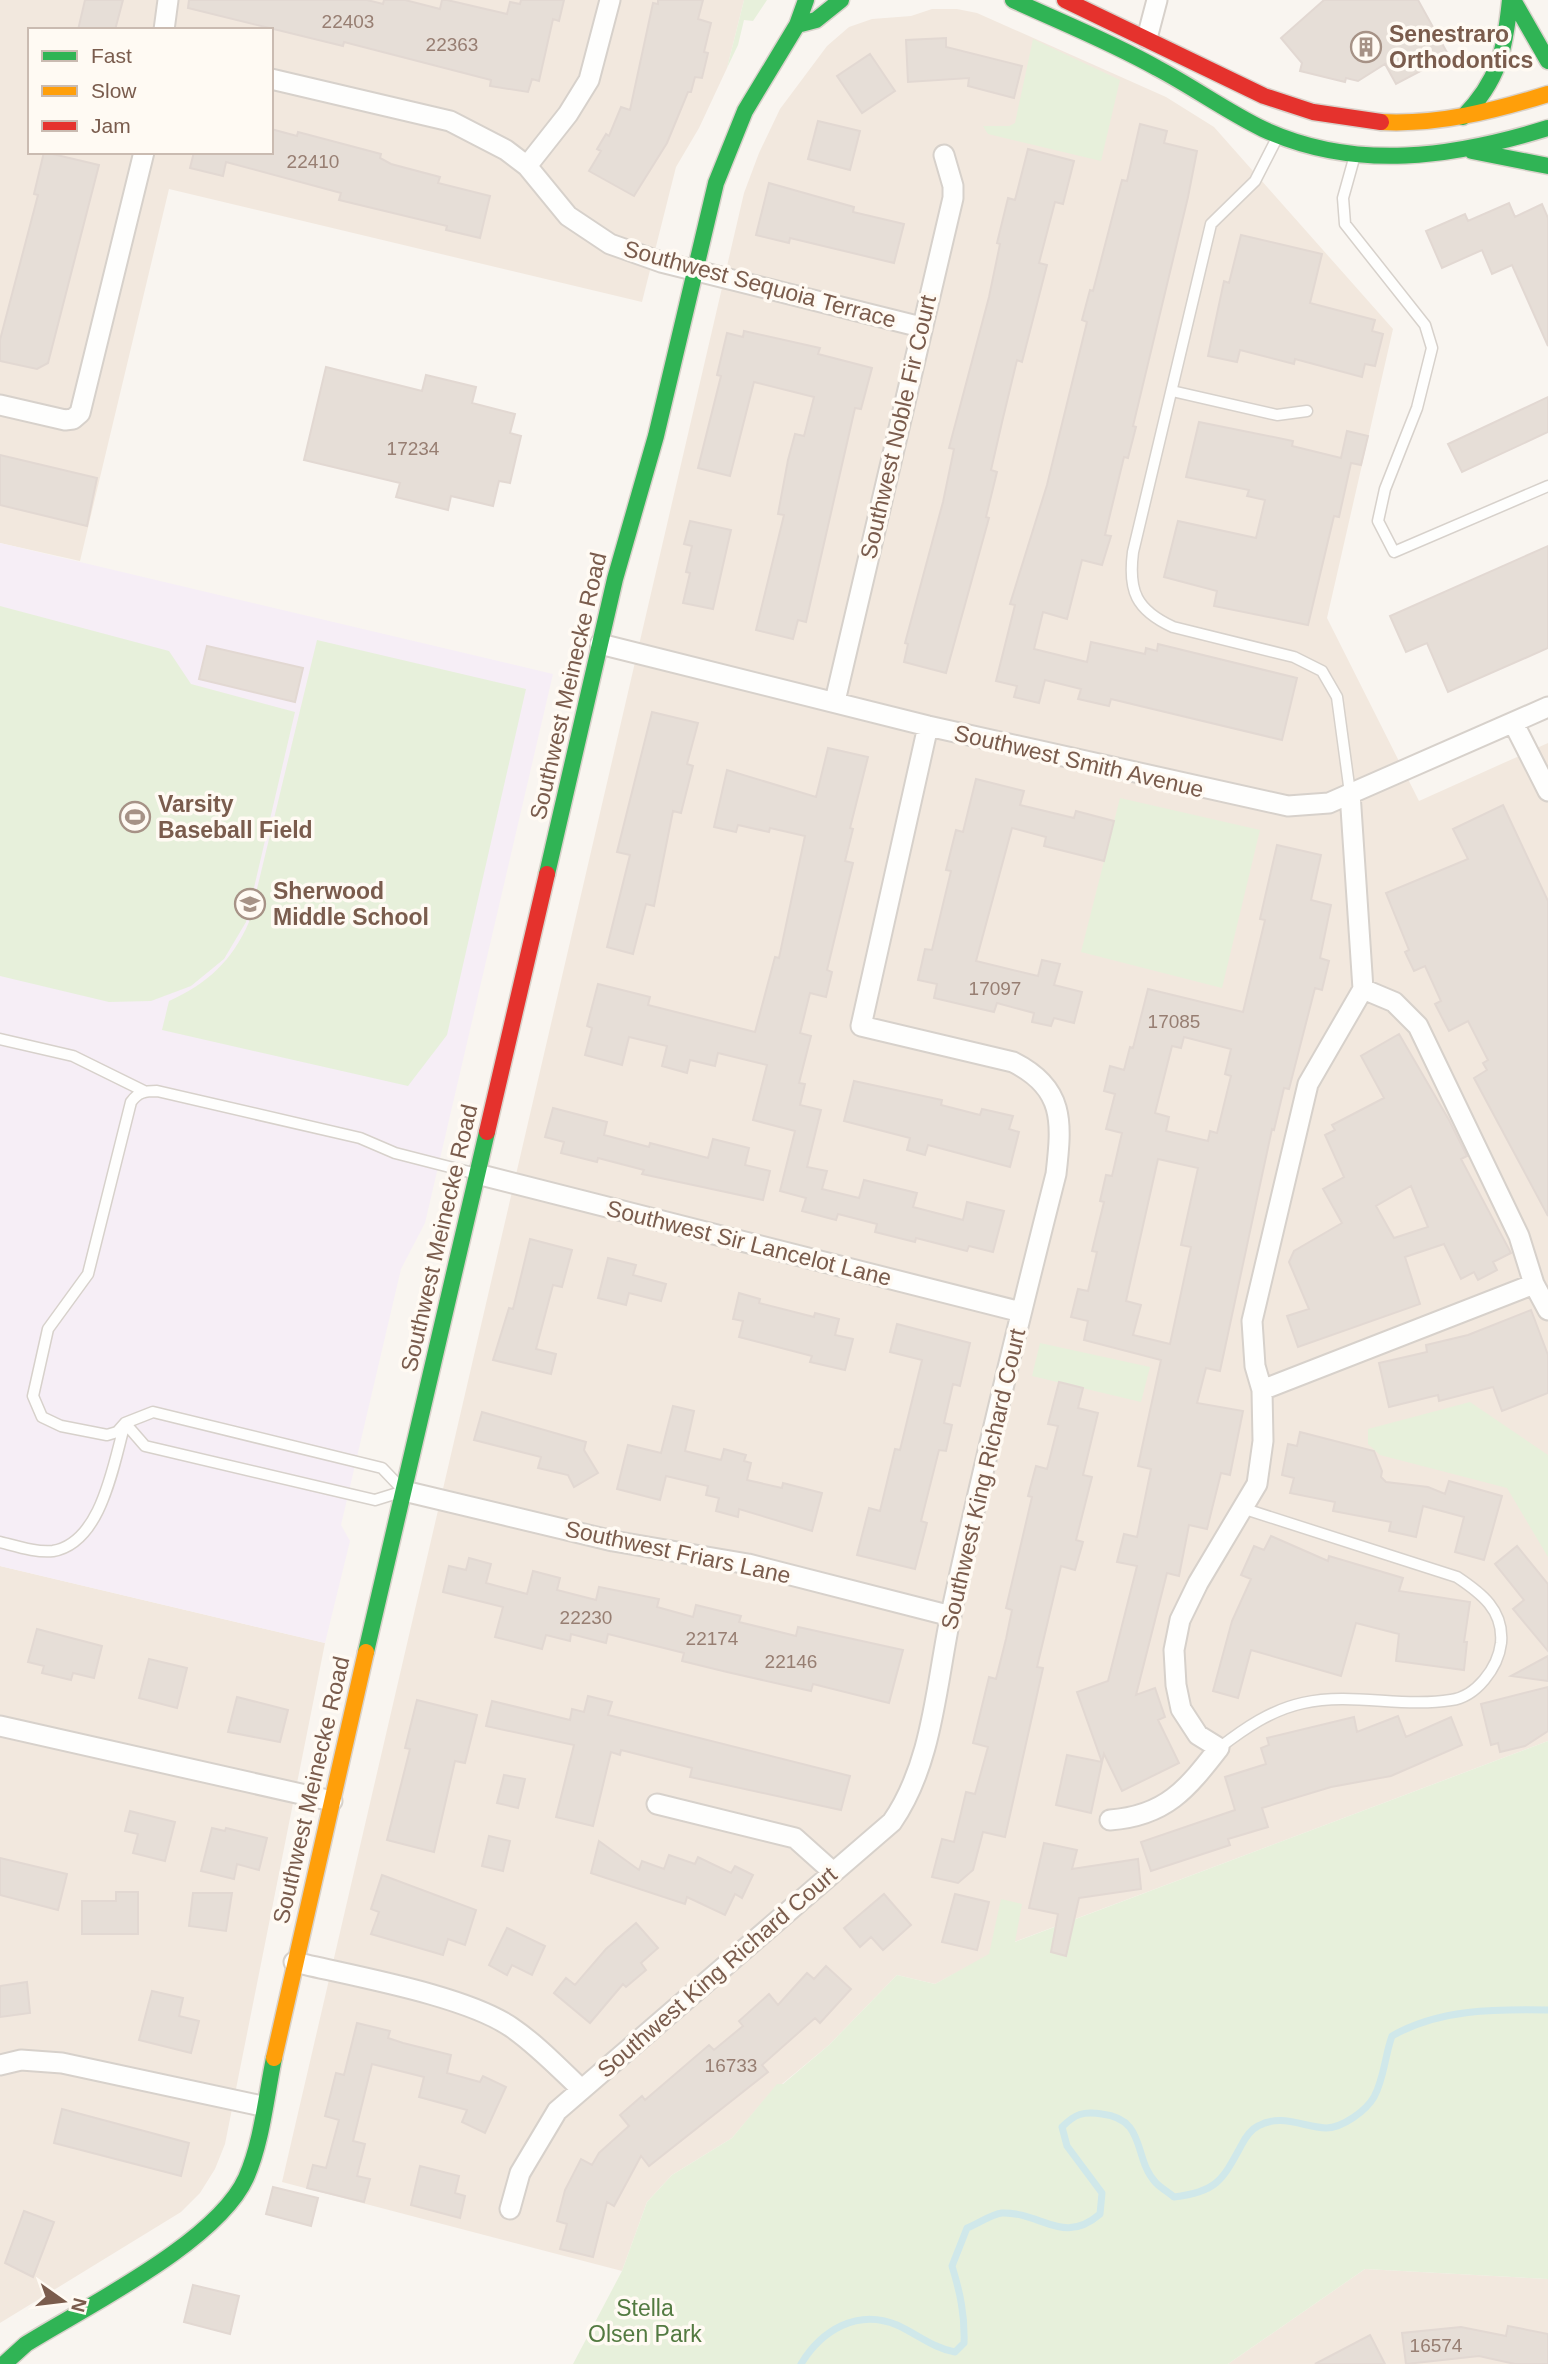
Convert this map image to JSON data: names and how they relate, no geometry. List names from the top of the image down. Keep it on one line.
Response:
{"streets":{"main road":["Southwest Meinecke Road"],"street":["Southwest Sequoia Terrace","Southwest Noble Fir Court","Southwest Smith Avenue","Southwest Sir Lancelot Lane","Southwest King Richard Court","Southwest Friars Lane"]},"crossings":[["Southwest Sequoia Terrace","Southwest Noble Fir Court"],["Southwest Sequoia Terrace","Southwest Meinecke Road"],["Southwest Noble Fir Court","Southwest Smith Avenue"],["Southwest Meinecke Road","Southwest Smith Avenue"],["Southwest Meinecke Road","Southwest Sir Lancelot Lane"],["Southwest Meinecke Road","Southwest Friars Lane"],["Southwest Smith Avenue","Southwest King Richard Court"],["Southwest Sir Lancelot Lane","Southwest King Richard Court"],["Southwest King Richard Court","Southwest Friars Lane"]],"parks":["Stella Olsen Park"],"places":{"building":["Senestraro Orthodontics"],"sports":["Varsity Baseball Field"],"school or university":["Sherwood Middle School"]},"house_numbers":["22403","22363","22410","17234","17097","17085","22230","22174","22146","16733","16574"],"legend":["Fast","Slow","Jam"],"north":"right"}
